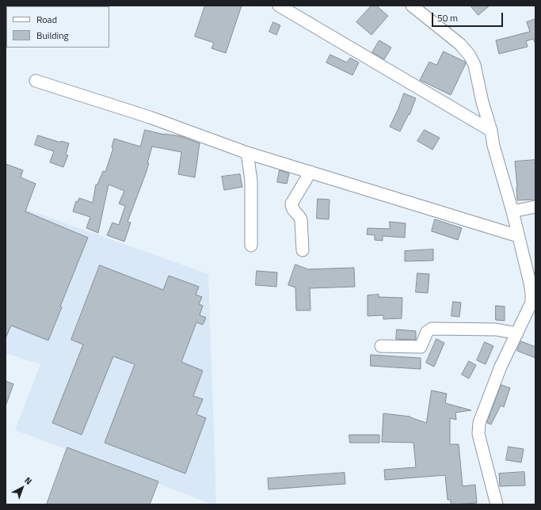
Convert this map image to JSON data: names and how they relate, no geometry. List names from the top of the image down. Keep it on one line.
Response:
{"legend":["Road","Building"],"scale_bar":"50 m","north":"top right"}
